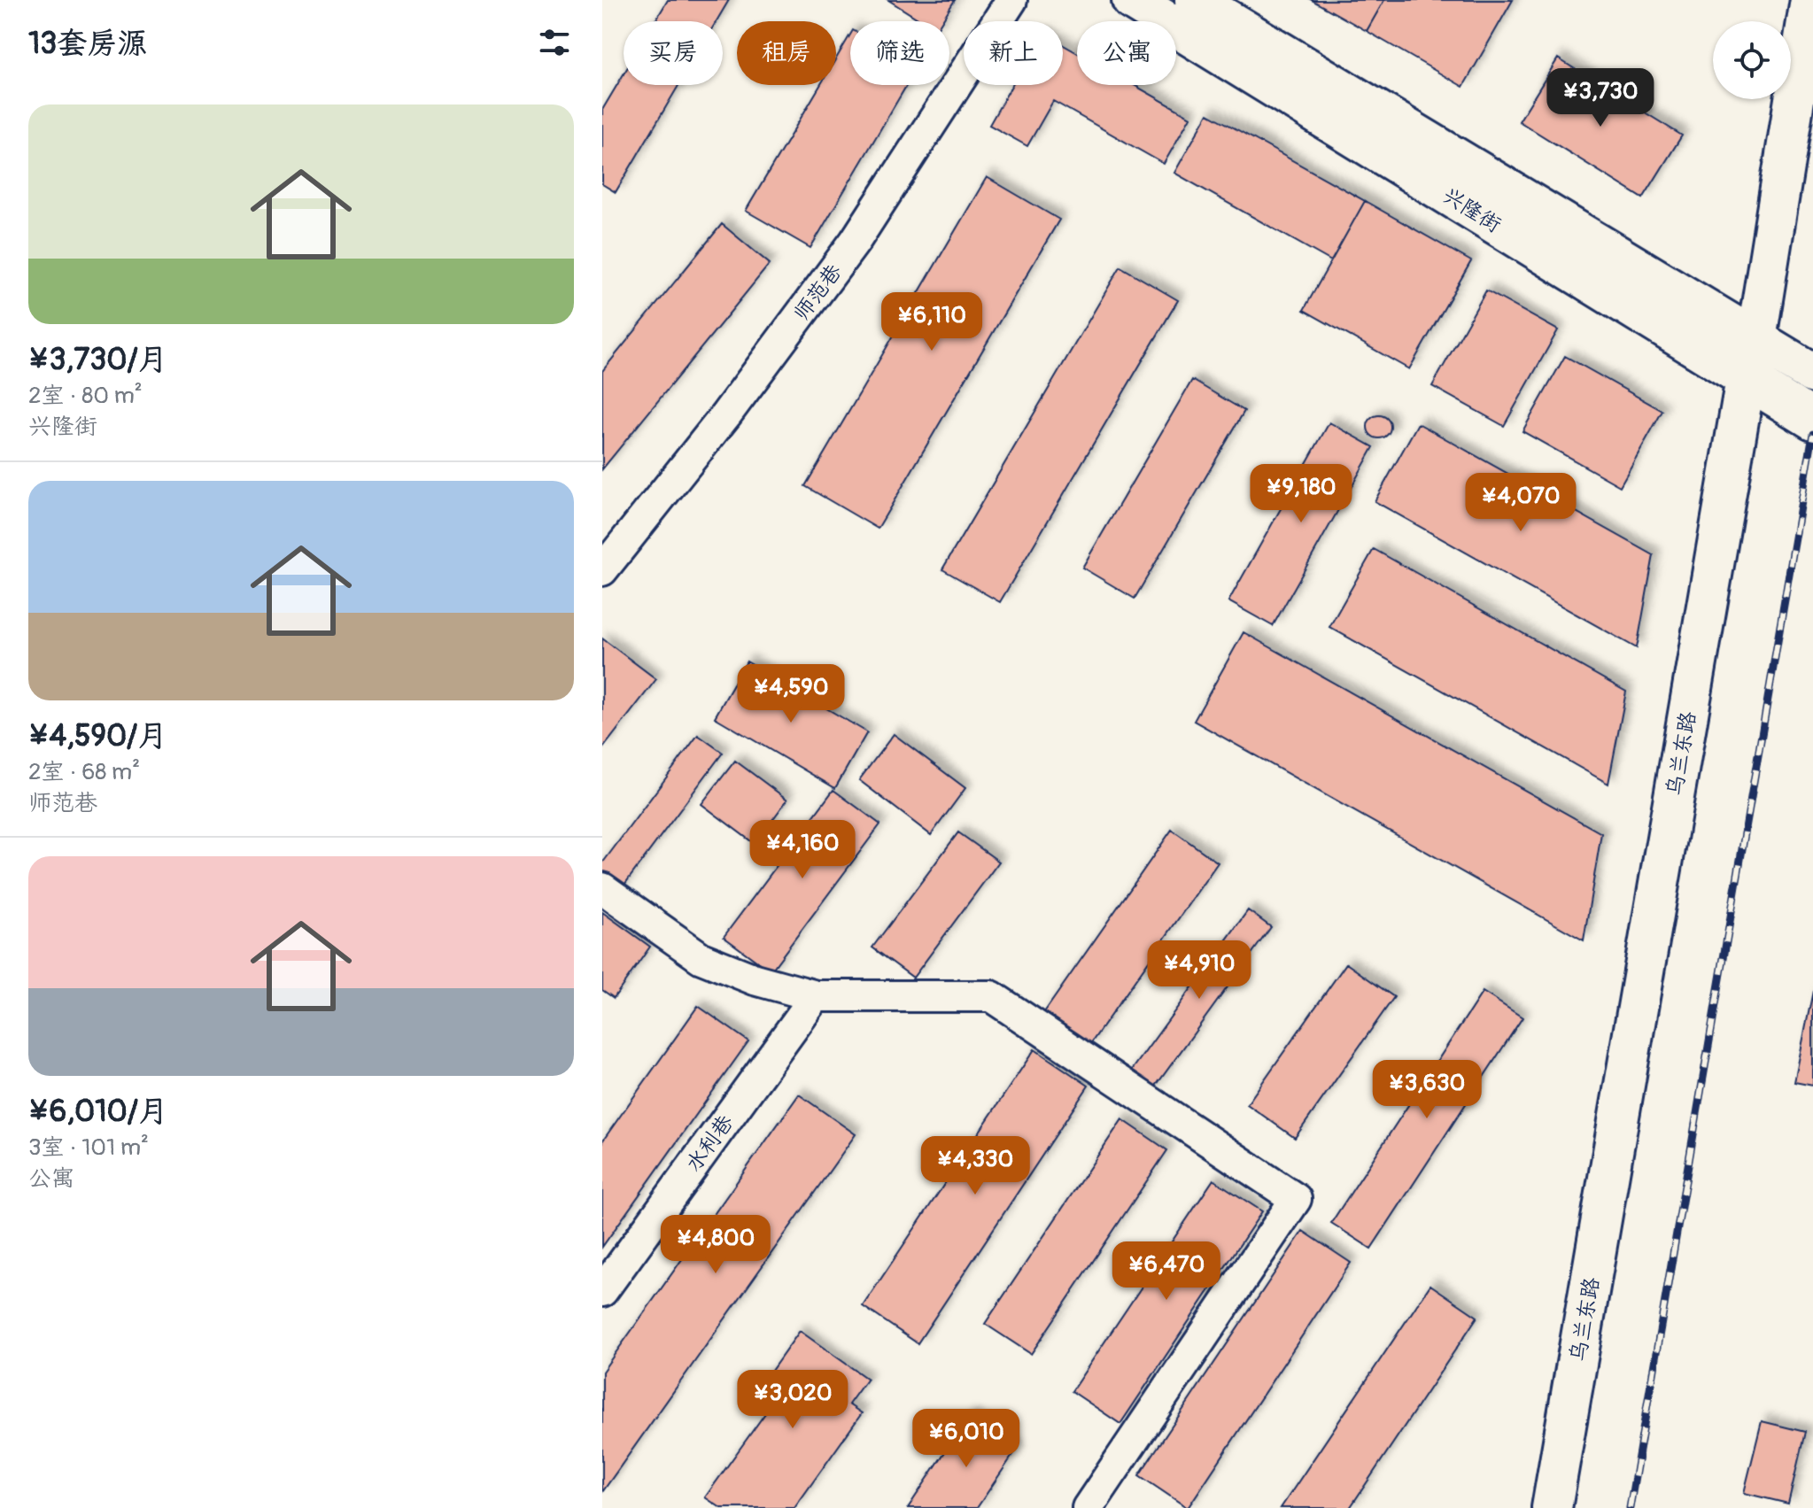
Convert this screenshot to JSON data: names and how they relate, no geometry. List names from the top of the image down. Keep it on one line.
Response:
{"streets":{"main road":["兴隆街","乌兰东路"],"street":["师范巷","水利巷"]},"crossings":[["兴隆街","乌兰东路"]],"page":{"heading":"13套房源","chip":["买房","租房","筛选","新上","公寓"],"price":["¥3,730","¥6,110","¥9,180","¥4,070","¥4,590","¥4,160","¥4,910","¥3,630","¥4,330","¥4,800","¥6,470","¥3,020","¥6,010"],"list":[{"name":"¥3,730/月","note":"2室 · 80 m² · 兴隆街"},{"name":"¥4,590/月","note":"2室 · 68 m² · 师范巷"},{"name":"¥6,010/月","note":"3室 · 101 m² · 公寓"}]}}
